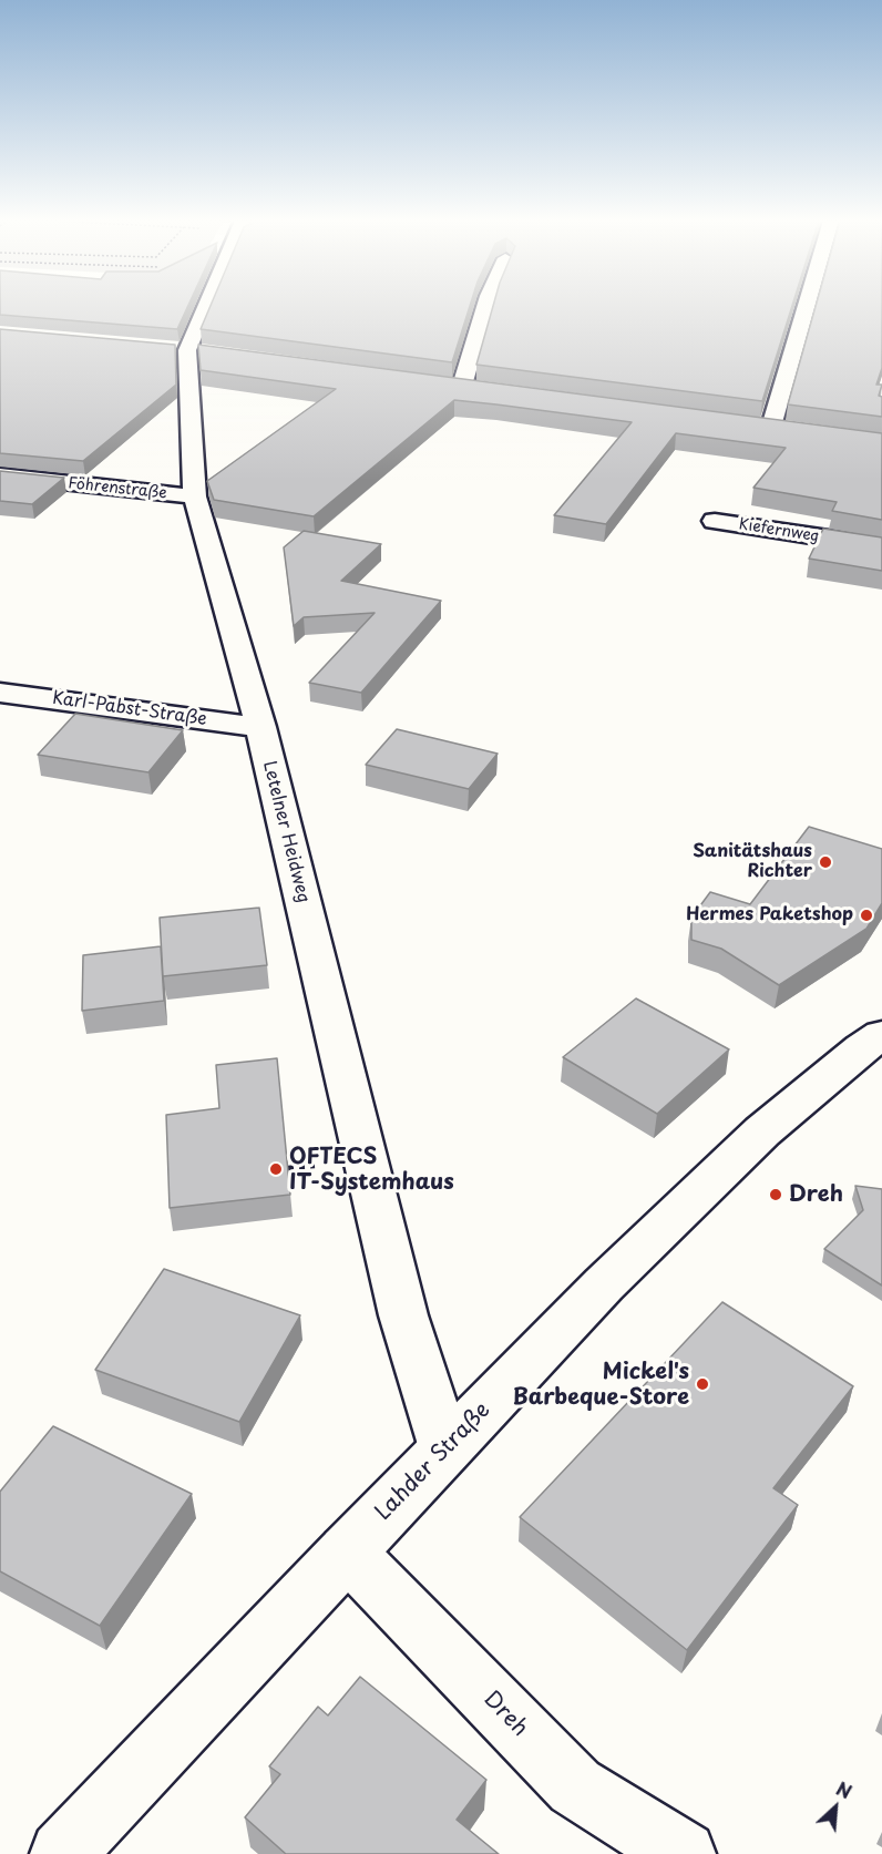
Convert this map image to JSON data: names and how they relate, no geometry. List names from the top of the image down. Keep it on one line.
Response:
{"streets":{"street":["Föhrenstraße","Kiefernweg","Karl-Pabst-Straße","Letelner Heidweg","Lahder Straße","Dreh"]},"crossings":[["Föhrenstraße","Letelner Heidweg"],["Karl-Pabst-Straße","Letelner Heidweg"],["Letelner Heidweg","Lahder Straße"],["Lahder Straße","Dreh"]],"places":["Sanitätshaus Richter","Hermes Paketshop","OFTECS IT-Systemhaus","Dreh","Mickel's Barbeque-Store"],"north":"top right"}
